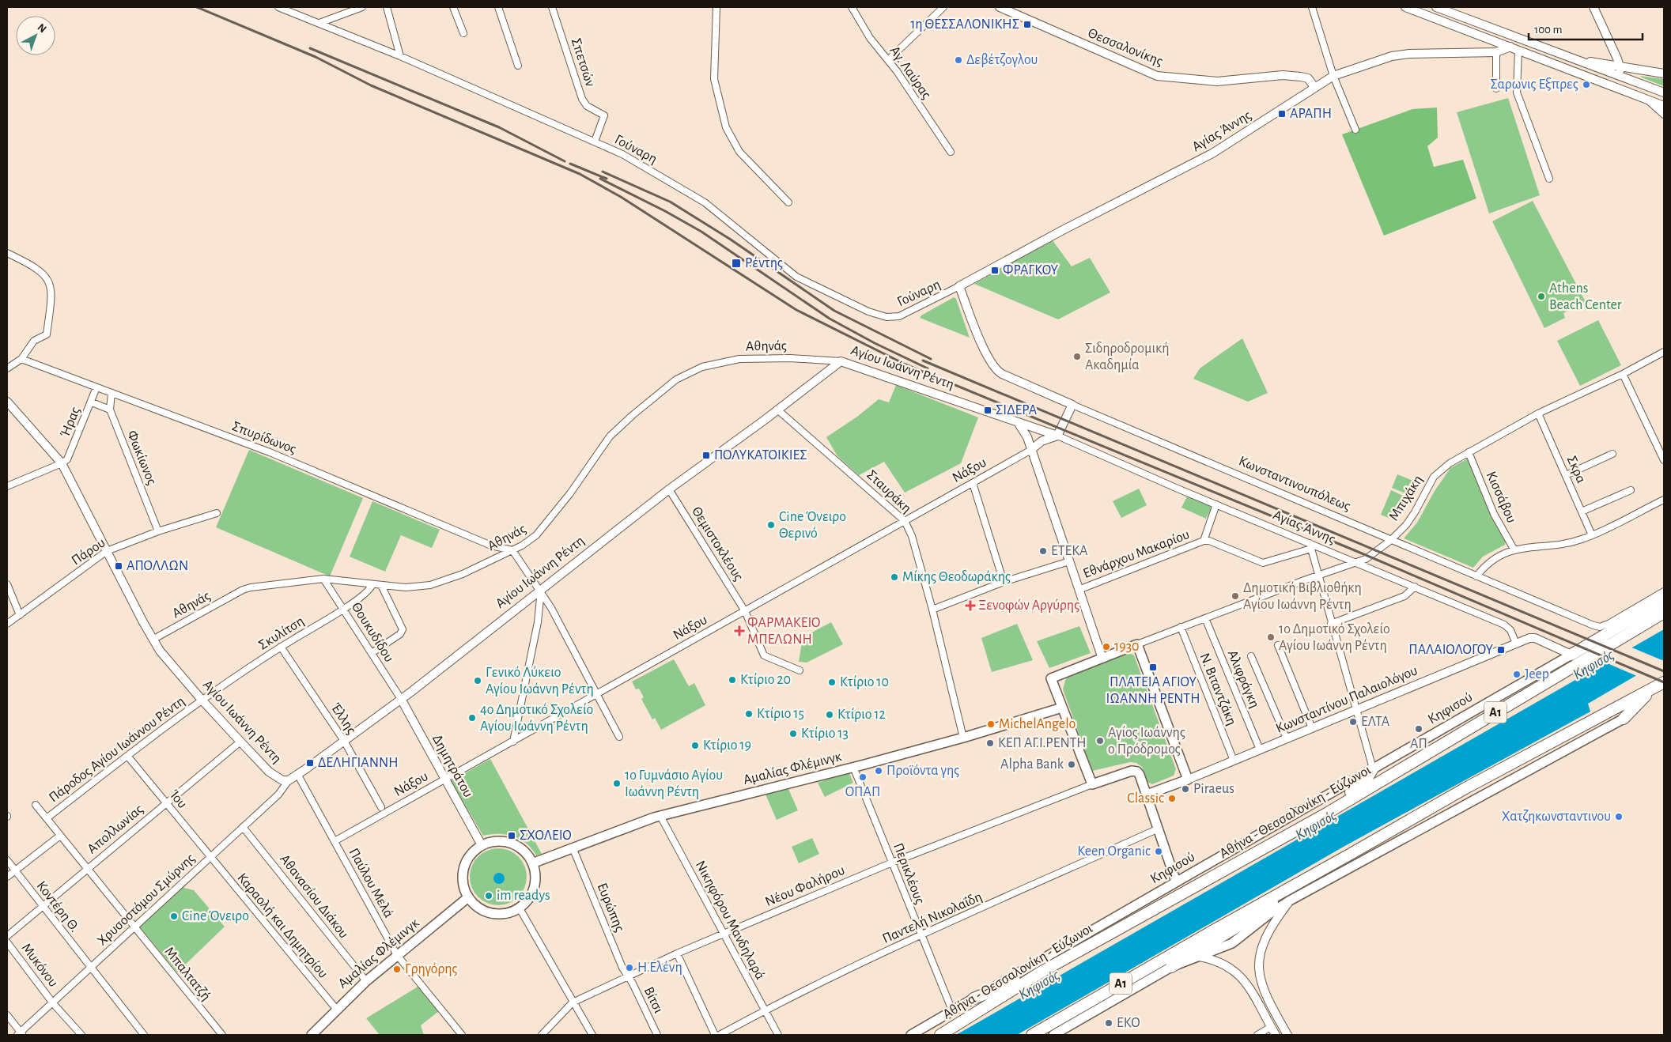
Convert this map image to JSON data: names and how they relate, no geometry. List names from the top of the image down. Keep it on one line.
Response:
{"streets":{"highway":["Α1","Αθήνα - Θεσσαλονίκη - Εύζωνοι"],"main road":["Κηφισού","Αμαλίας Φλέμινγκ"],"street":["Θεσσαλονίκης","Σπετσών","Αγ. Λαύρας","Αγίας Άννης","Γούναρη","Αθηνάς","Αγίου Ιωάννη Ρέντη","Ήρας","Σπυρίδωνος","Φωκίωνος","Σκρα","Νάξου","Κωνσταντινουπόλεως","Σταυράκη","Κισσάβου","Μπιχάκη","Θεμιστοκλέους","Πάρου","Εθνάρχου Μακαρίου","Θουκυδίδου","Σκυλίτση","Αλιφράγκη","Ν. Βιταντζάκη","Κωνσταντίνου Παλαιολόγου","Έλλης","Πάροδος Αγίου Ιωάννου Ρέντη","Δημητράτου","Ίου","Απολλωνίας","Περικλέους","Παύλου Μελά","Νέου Φαλήρου","Αθανασίου Διάκου","Χρυσοστόμου Σμύρνης","Κοντέρη Θ.","Ευρώπης","Παντελή Νικολαΐδη","Νικηφόρου Μανδηλαρά","Καραολή και Δημητρίου","Μυκόνου","Μπαλτατζή","Βίτσι"]},"crossings":[["Θεσσαλονίκης","Αγίας Άννης"],["Σπετσών","Γούναρη"],["Αγίας Άννης","Γούναρη"],["Αγίας Άννης","Αγίου Ιωάννη Ρέντη"],["Αγίας Άννης","Νάξου"],["Αγίας Άννης","Κωνσταντινουπόλεως"],["Αγίας Άννης","Μπιχάκη"],["Αγίας Άννης","Εθνάρχου Μακαρίου"],["Αγίας Άννης","Κωνσταντίνου Παλαιολόγου"],["Γούναρη","Κωνσταντινουπόλεως"],["Αθηνάς","Αγίου Ιωάννη Ρέντη"],["Αθηνάς","Σπυρίδωνος"],["Αθηνάς","Θουκυδίδου"],["Αθηνάς","Σκυλίτση"],["Αγίου Ιωάννη Ρέντη","Ήρας"],["Αγίου Ιωάννη Ρέντη","Σταυράκη"],["Αγίου Ιωάννη Ρέντη","Θεμιστοκλέους"],["Αγίου Ιωάννη Ρέντη","Πάρου"],["Αγίου Ιωάννη Ρέντη","Θουκυδίδου"],["Αγίου Ιωάννη Ρέντη","Σκυλίτση"],["Αγίου Ιωάννη Ρέντη","Έλλης"],["Αγίου Ιωάννη Ρέντη","Πάροδος Αγίου Ιωάννου Ρέντη"],["Αγίου Ιωάννη Ρέντη","Δημητράτου"],["Αγίου Ιωάννη Ρέντη","Απολλωνίας"],["Αγίου Ιωάννη Ρέντη","Παύλου Μελά"],["Αγίου Ιωάννη Ρέντη","Χρυσοστόμου Σμύρνης"],["Ήρας","Σπυρίδωνος"],["Σπυρίδωνος","Φωκίωνος"],["Φωκίωνος","Πάρου"],["Σκρα","Μπιχάκη"],["Νάξου","Σταυράκη"],["Νάξου","Θεμιστοκλέους"],["Νάξου","Δημητράτου"],["Νάξου","Παύλου Μελά"],["Κωνσταντινουπόλεως","Μπιχάκη"],["Σταυράκη","Αμαλίας Φλέμινγκ"],["Κισσάβου","Μπιχάκη"],["Μπιχάκη","Αλιφράγκη"],["Μπιχάκη","Ν. Βιταντζάκη"],["Θουκυδίδου","Σκυλίτση"],["Θουκυδίδου","Δημητράτου"],["Σκυλίτση","Έλλης"],["Σκυλίτση","Πάροδος Αγίου Ιωάννου Ρέντη"],["Αλιφράγκη","Κωνσταντίνου Παλαιολόγου"],["Ν. Βιταντζάκη","Κωνσταντίνου Παλαιολόγου"],["Κηφισού","Περικλέους"],["Πάροδος Αγίου Ιωάννου Ρέντη","Ίου"],["Πάροδος Αγίου Ιωάννου Ρέντη","Μπαλτατζή"],["Δημητράτου","Αμαλίας Φλέμινγκ"],["Αμαλίας Φλέμινγκ","Περικλέους"],["Αμαλίας Φλέμινγκ","Παύλου Μελά"],["Αμαλίας Φλέμινγκ","Αθανασίου Διάκου"],["Αμαλίας Φλέμινγκ","Ευρώπης"],["Αμαλίας Φλέμινγκ","Νικηφόρου Μανδηλαρά"],["Αμαλίας Φλέμινγκ","Καραολή και Δημητρίου"],["Ίου","Απολλωνίας"],["Ίου","Χρυσοστόμου Σμύρνης"],["Ίου","Καραολή και Δημητρίου"],["Απολλωνίας","Κοντέρη Θ."],["Απολλωνίας","Μπαλτατζή"],["Περικλέους","Νέου Φαλήρου"],["Περικλέους","Παντελή Νικολαΐδη"],["Νέου Φαλήρου","Ευρώπης"],["Νέου Φαλήρου","Νικηφόρου Μανδηλαρά"],["Νέου Φαλήρου","Βίτσι"],["Αθανασίου Διάκου","Χρυσοστόμου Σμύρνης"],["Χρυσοστόμου Σμύρνης","Κοντέρη Θ."],["Χρυσοστόμου Σμύρνης","Καραολή και Δημητρίου"],["Χρυσοστόμου Σμύρνης","Μυκόνου"],["Χρυσοστόμου Σμύρνης","Μπαλτατζή"],["Ευρώπης","Βίτσι"],["Παντελή Νικολαΐδη","Νικηφόρου Μανδηλαρά"]],"water":["Κηφισός"],"places":{"transit":["1η ΘΕΣΣΑΛΟΝΙΚΗΣ","ΑΡΑΠΗ","Ρέντης","ΦΡΑΓΚΟΥ","ΣΙΔΕΡΑ","ΠΟΛΥΚΑΤΟΙΚΙΕΣ","ΑΠΟΛΛΩΝ","ΠΑΛΑΙΟΛΟΓΟΥ","ΠΛΑΤΕΙΑ ΑΓΙΟΥ ΙΩΑΝΝΗ ΡΕΝΤΗ","ΔΕΛΗΓΙΑΝΝΗ","ΣΧΟΛΕΙΟ"],"other":["Δεβέτζογλου","Σαρωνις Εξπρες","Athens Beach Center","Σιδηροδρομική Ακαδημία","Cine Όνειρο Θερινό","ΕΤΕΚΑ","Μίκης Θεοδωράκης","Δημοτική Βιβλιοθήκη Αγίου Ιωάννη Ρέντη","1ο Δημοτικό Σχολείο Αγίου Ιωάννη Ρέντη","1930","Jeep","Κτίριο 20","Γενικό Λύκειο Αγίου Ιωάννη Ρέντη","Κτίριο 10","Κτίριο 15","Κτίριο 12","4ο Δημοτικό Σχολείο Αγίου Ιωάννη Ρέντη","ΕΛΤΑ","MichelAngelo","ΑΠ","Κτίριο 13","Αγίος Ιωάννης ο Πρόδρομος","ΚΕΠ ΑΓ.Ι.ΡΕΝΤΗ","Κτίριο 19","Alpha Bank","Προϊόντα γης","ΟΠΑΠ","1ο Γυμνάσιο Αγίου Ιωάννη Ρέντη","Piraeus","Classic","Χατζηκωνσταντινου","Keen Organic","im readys","Cine Όνειρο","Η Ελένη","Γρηγόρης","EKO"],"health":["Ξενοφών Αργύρης","ΦΑΡΜΑΚΕΙΟ ΜΠΕΛΩΝΗ"]},"scale_bar":"100 m","north":"top right"}
